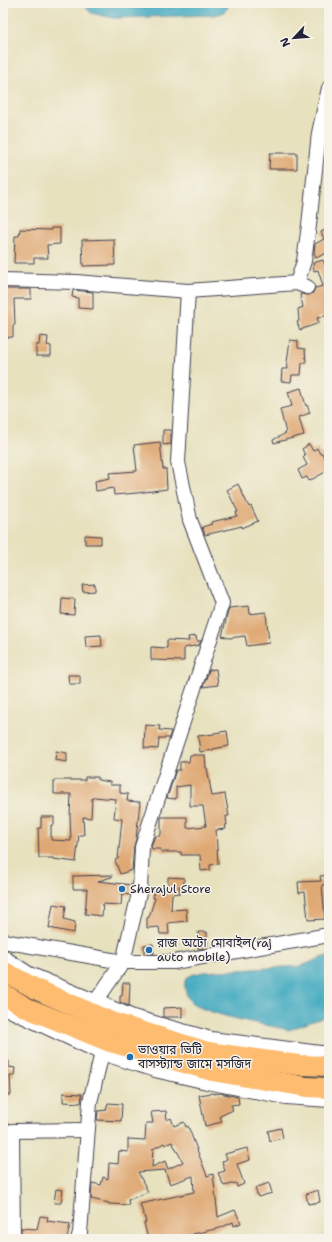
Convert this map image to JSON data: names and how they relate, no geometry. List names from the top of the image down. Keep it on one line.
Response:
{"places":["Sherajul Store","রাজ অটো মোবাইল(raj auto mobile)","ভাওয়ার ভিটি বাসস্ট্যান্ড জামে মসজিদ"],"north":"bottom left"}
